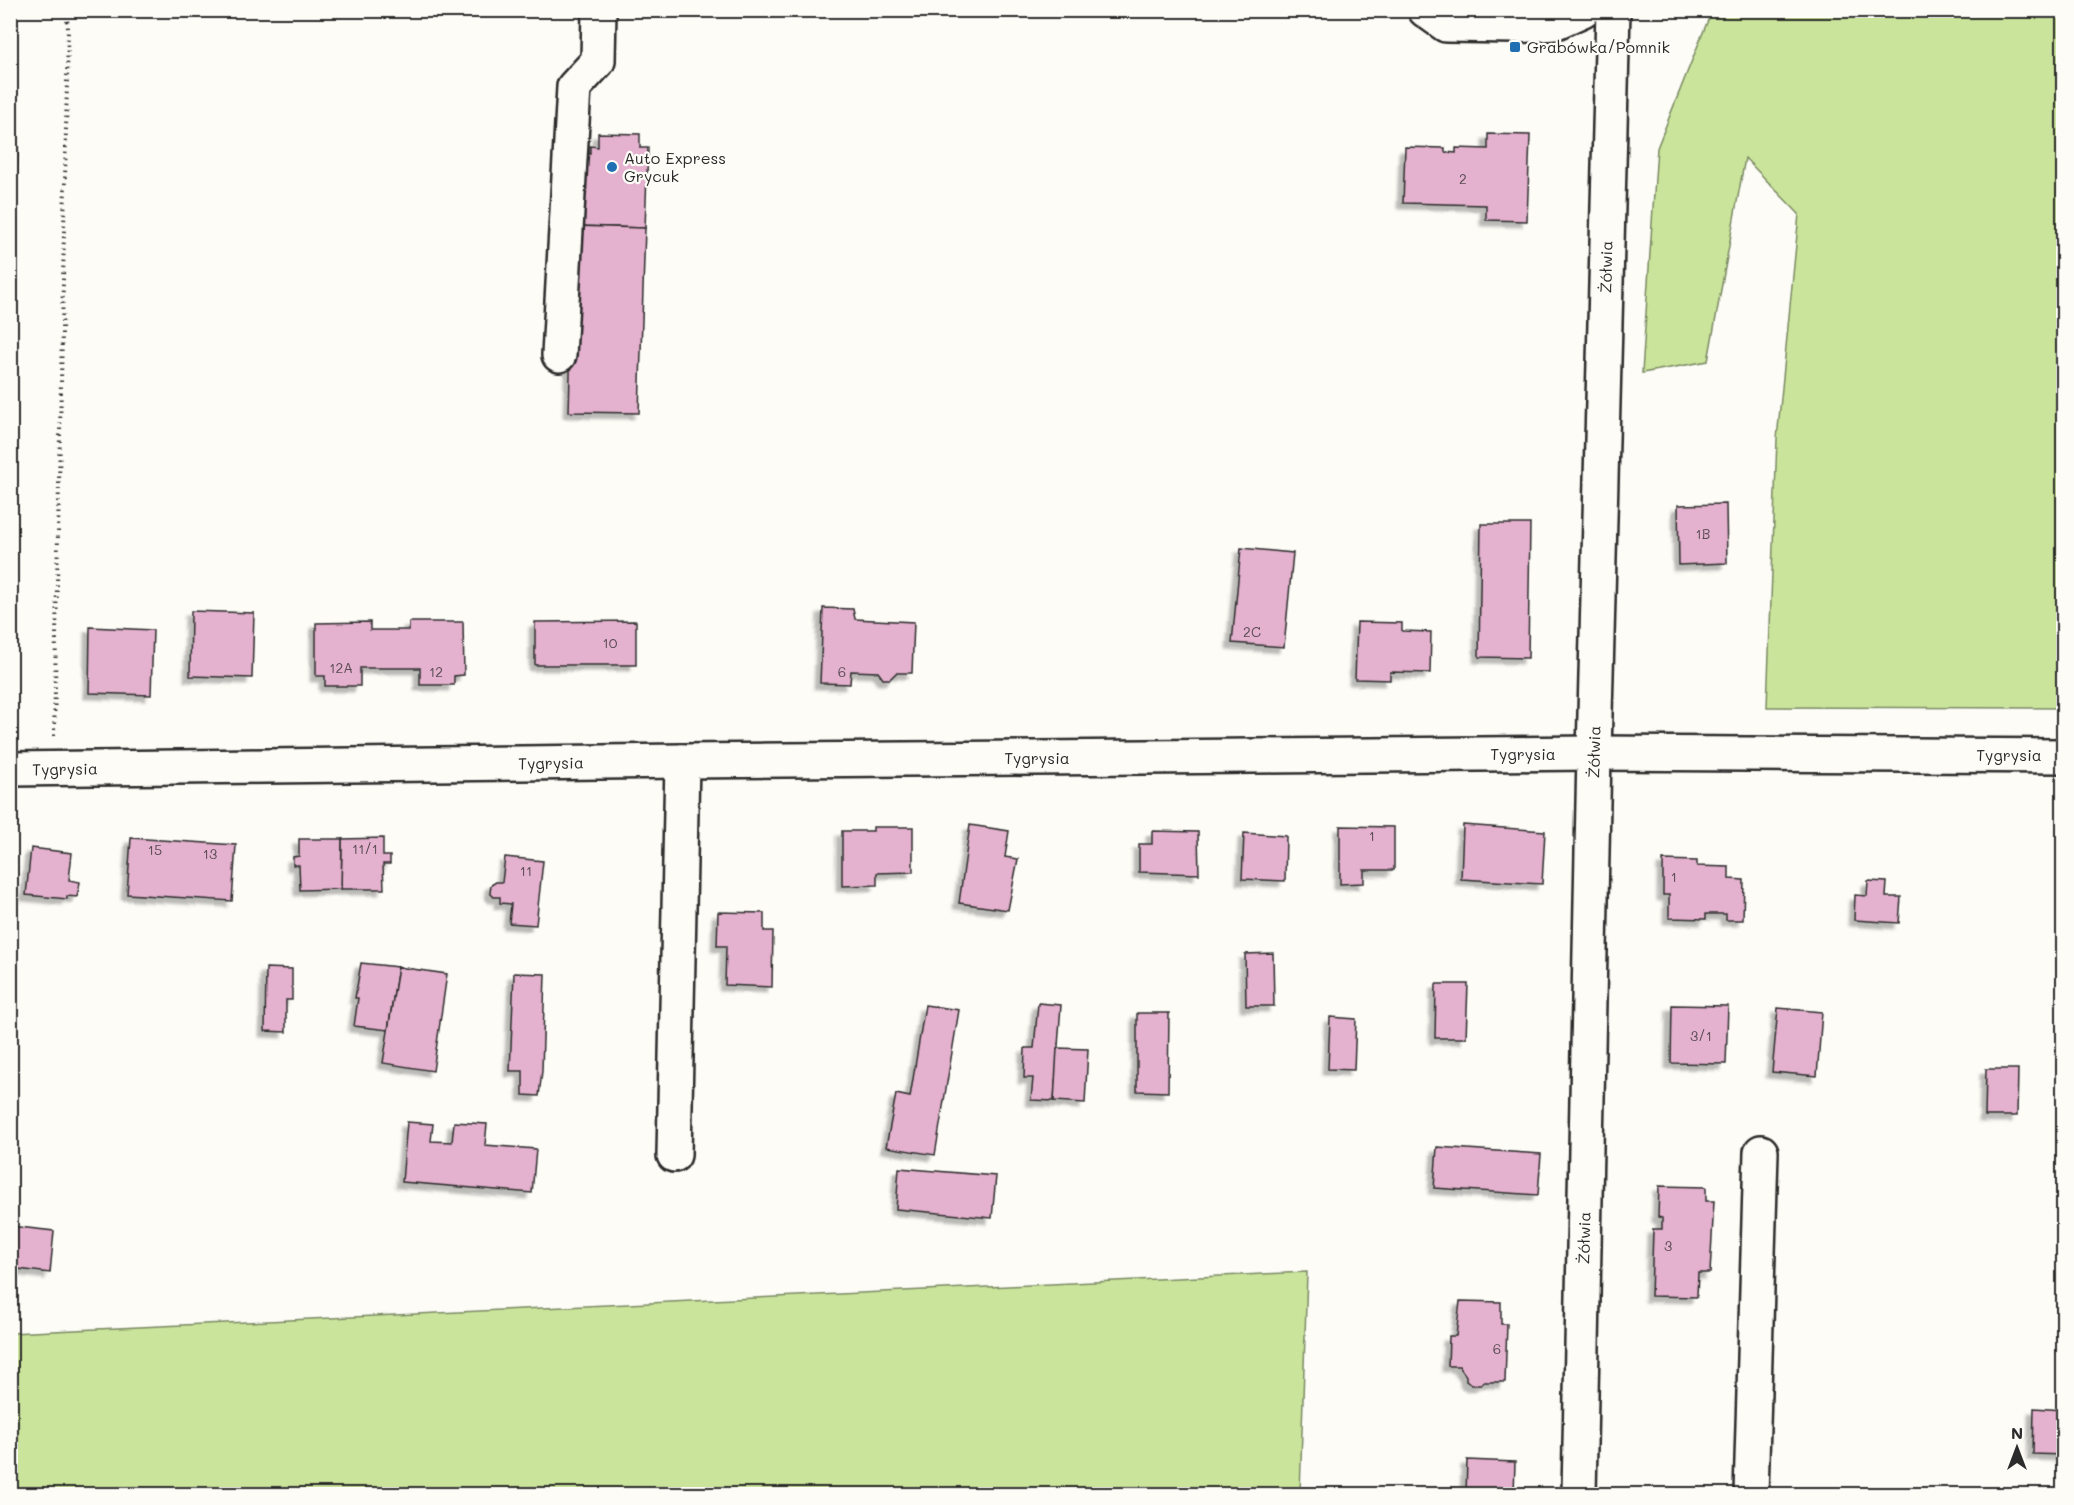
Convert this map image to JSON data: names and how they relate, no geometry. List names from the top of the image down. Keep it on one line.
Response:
{"streets":{"street":["Żółwia","Tygrysia"]},"crossings":[["Żółwia","Tygrysia"]],"places":{"transit":["Grabówka/Pomnik"],"other":["Auto Express Grycuk"]},"house_numbers":["2","1B","2C","10","12A","12","6","1","11/1","15","13","11","1","3/1","3","6"],"north":"top"}
